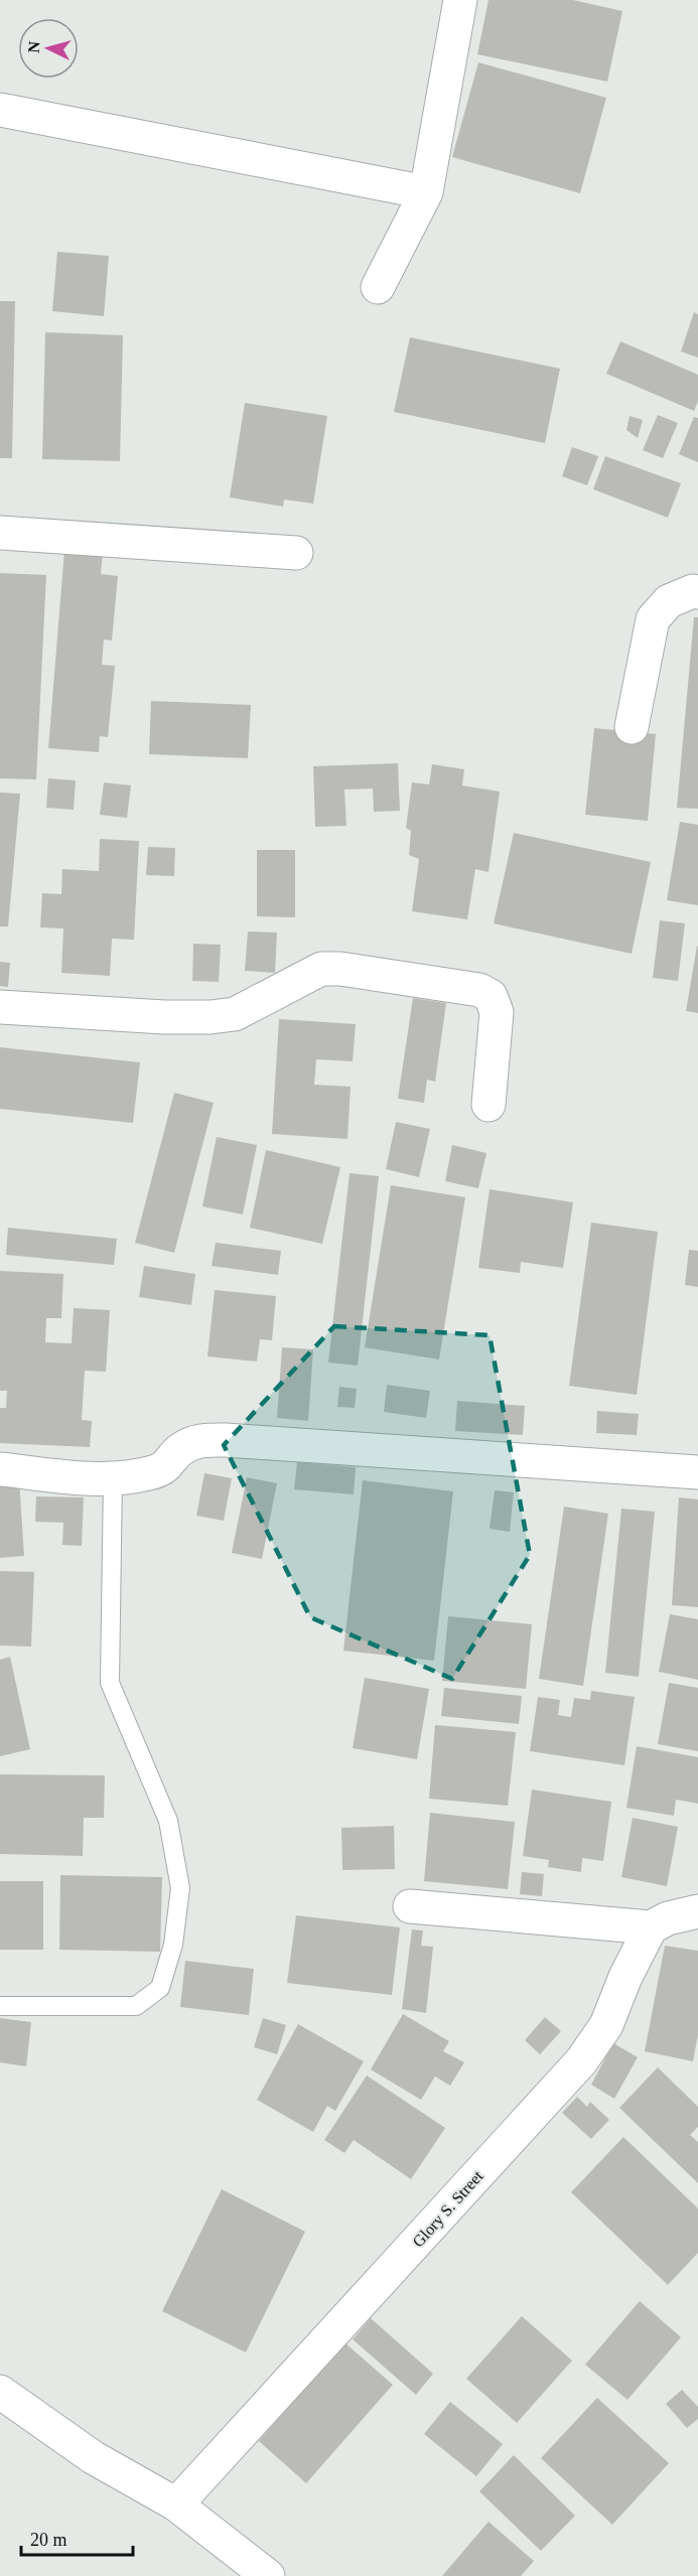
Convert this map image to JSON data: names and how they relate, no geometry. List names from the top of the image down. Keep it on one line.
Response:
{"streets":{"street":["Glory S. Street"]},"scale_bar":"20 m","north":"left"}
